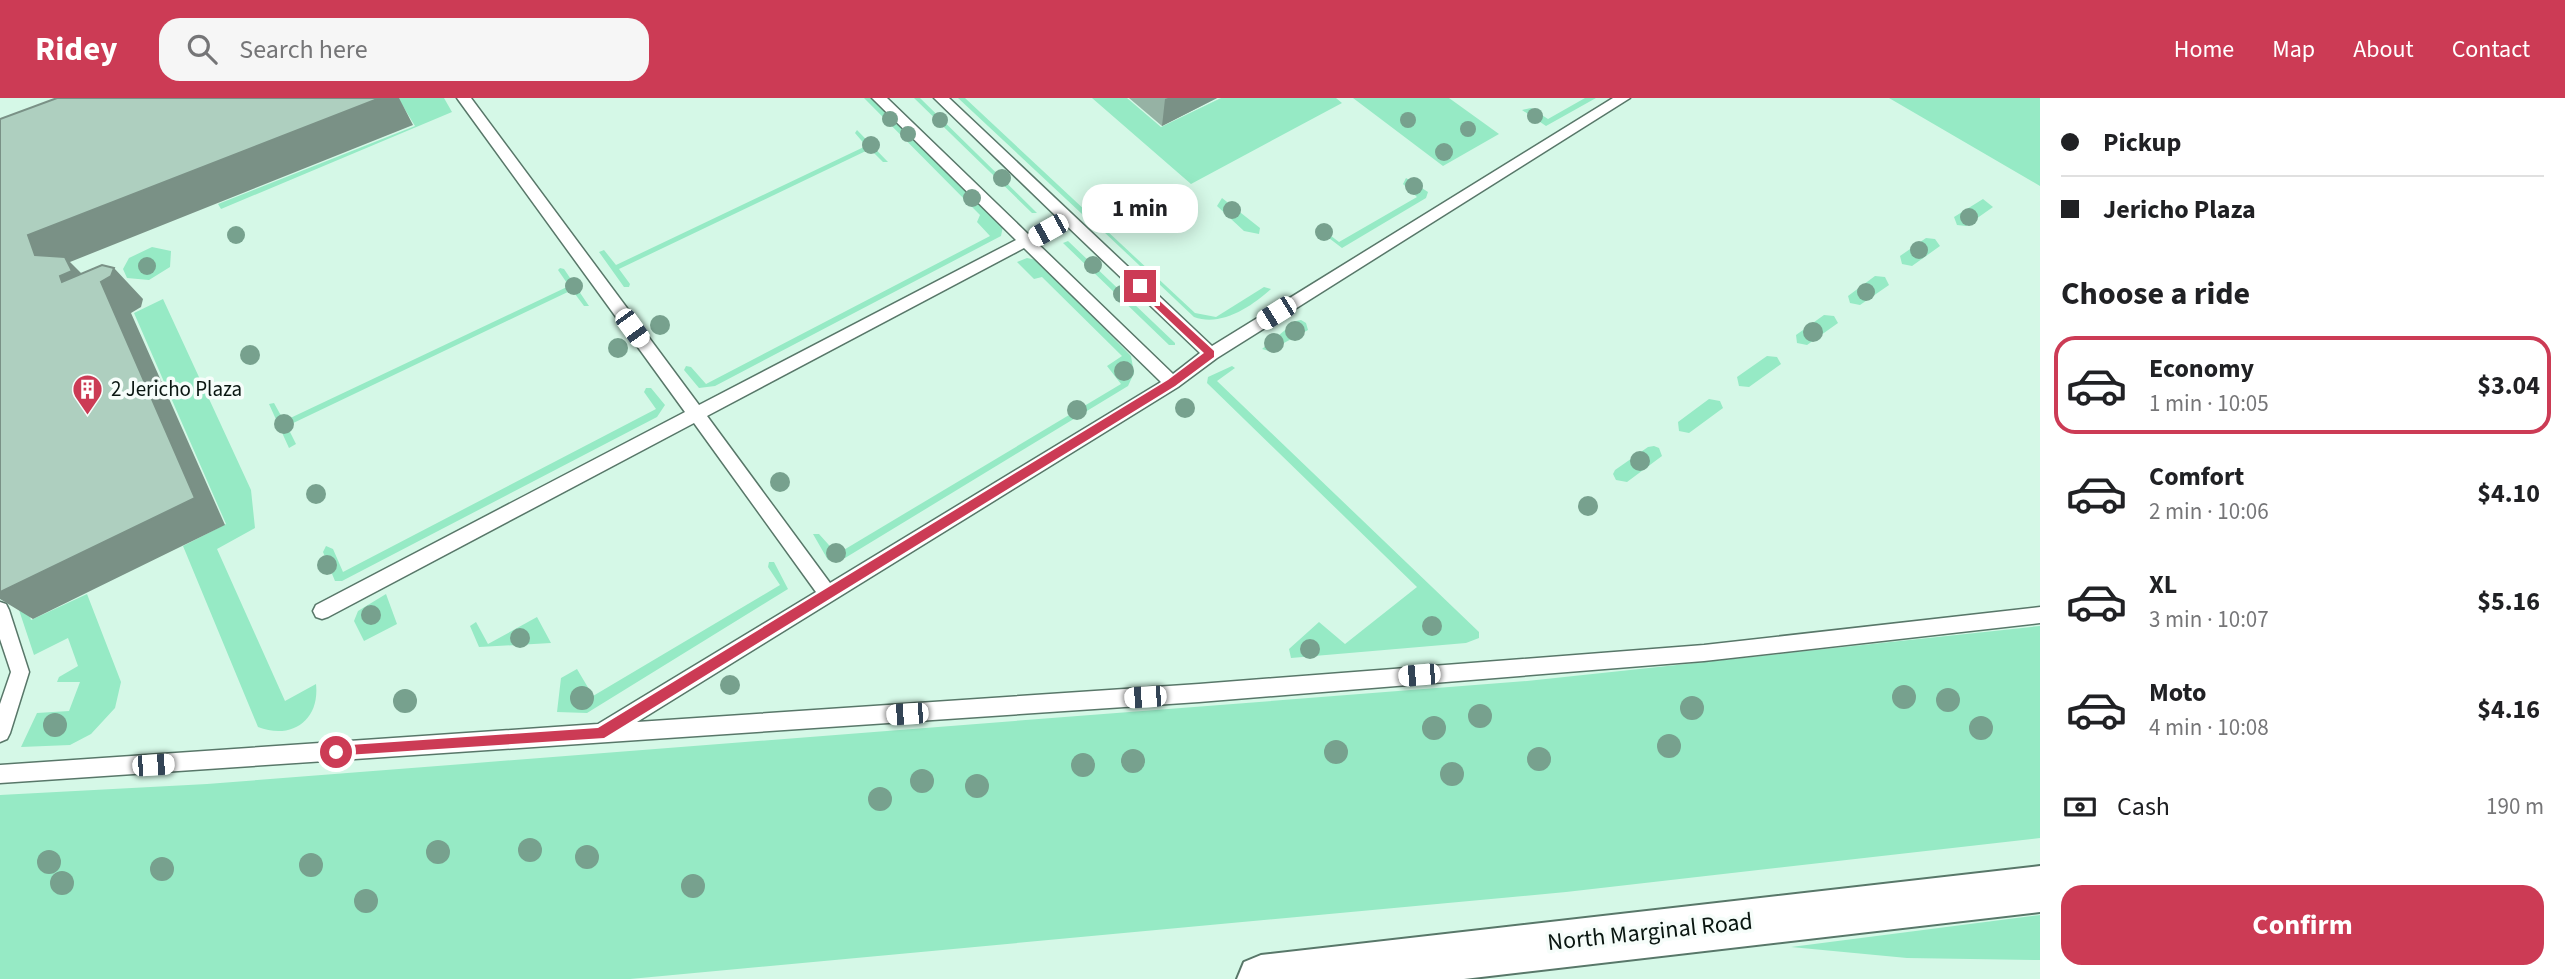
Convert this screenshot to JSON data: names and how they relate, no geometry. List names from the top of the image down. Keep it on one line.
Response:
{"streets":{"main road":["North Marginal Road"]},"places":{"building":["2 Jericho Plaza"]},"page":{"header":"Ridey","search":"Search here","nav":["Home","Map","About","Contact"],"banner":["Pickup","Jericho Plaza"],"bubble":"1 min","heading":"Choose a ride","list":[{"name":"Economy","note":"1 min · 10:05","value":"$3.04"},{"name":"Comfort","note":"2 min · 10:06","value":"$4.10"},{"name":"XL","note":"3 min · 10:07","value":"$5.16"},{"name":"Moto","note":"4 min · 10:08","value":"$4.16"}],"pay":["Cash","190 m"],"buttons":"Confirm"}}
